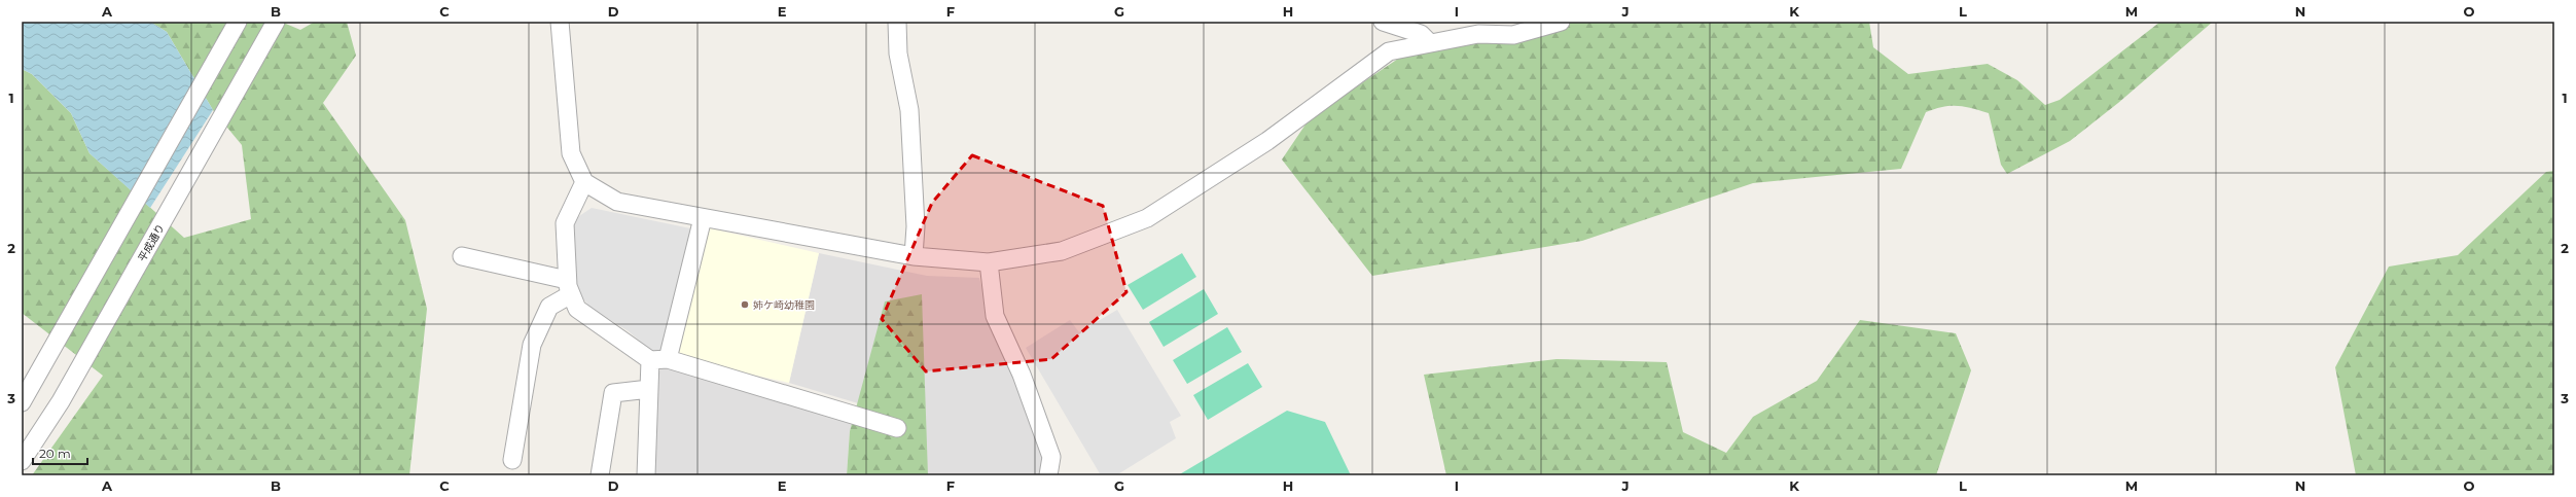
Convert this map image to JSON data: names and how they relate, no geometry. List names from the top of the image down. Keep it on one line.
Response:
{"streets":{"street":["平成通り"]},"places":["姉ケ崎幼稚園"],"scale_bar":"20 m","grid":{"columns":["A","B","C","D","E","F","G","H","I","J","K","L","M","N","O"],"rows":["1","2","3"]}}
